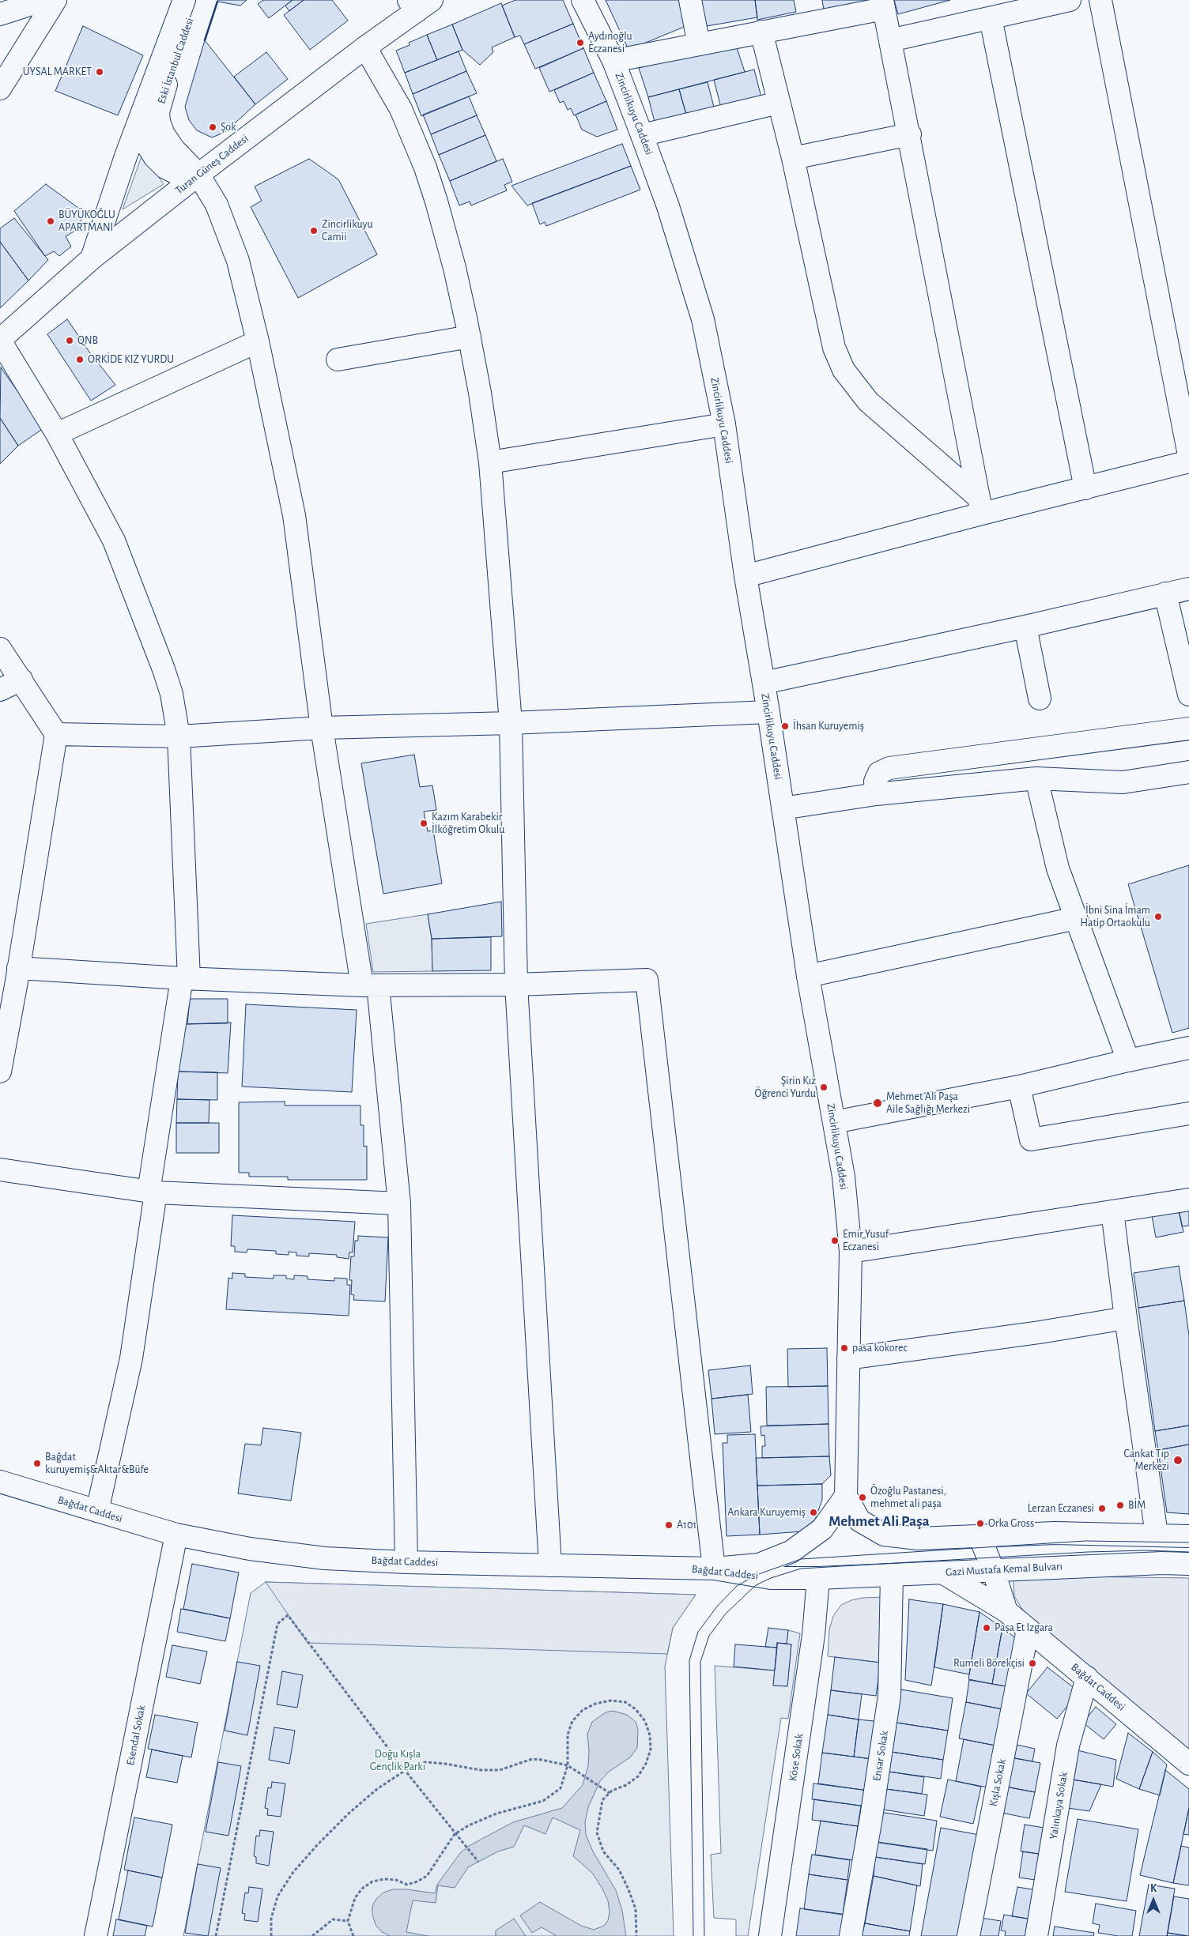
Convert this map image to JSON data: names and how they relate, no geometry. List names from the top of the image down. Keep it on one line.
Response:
{"streets":{"street":["Eski İstanbul Caddesi","Zincirlikuyu Caddesi","Turan Güneş Caddesi","Bağdat Caddesi","Gazi Mustafa Kemal Bulvarı","Esendal Sokak","Ensar Sokak","Köse Sokak","Kışla Sokak","Yalınkaya Sokak"]},"crossings":[["Eski İstanbul Caddesi","Turan Güneş Caddesi"],["Bağdat Caddesi","Gazi Mustafa Kemal Bulvarı"],["Bağdat Caddesi","Esendal Sokak"],["Bağdat Caddesi","Köse Sokak"],["Bağdat Caddesi","Kışla Sokak"],["Bağdat Caddesi","Yalınkaya Sokak"],["Gazi Mustafa Kemal Bulvarı","Ensar Sokak"],["Gazi Mustafa Kemal Bulvarı","Köse Sokak"]],"districts":["Mehmet Ali Paşa"],"parks":["Doğu Kışla Gençlik Parkı"],"places":["Aydınoğlu Eczanesi","UYSAL MARKET","Şok","BÜYÜKOĞLU APARTMANI","Zincirlikuyu Camii","QNB","ORKİDE KIZ YURDU","İhsan Kuruyemiş","Kazım Karabekir İlköğretim Okulu","İbni Sina İmam Hatip Ortaokulu","Şirin Kız Öğrenci Yurdu","Mehmet Ali Paşa Aile Sağlığı Merkezi","Emir Yusuf Eczanesi","pasa kokorec","Cankat Tıp Merkezi","Bağdat kuruyemiş&Aktar&Büfe","Özoğlu Pastanesi, mehmet ali paşa","BİM","Lerzan Eczanesi","Ankara Kuruyemiş","Orka Gross","A101","Paşa Et Izgara","Rumeli Börekçisi"],"north":"top"}
